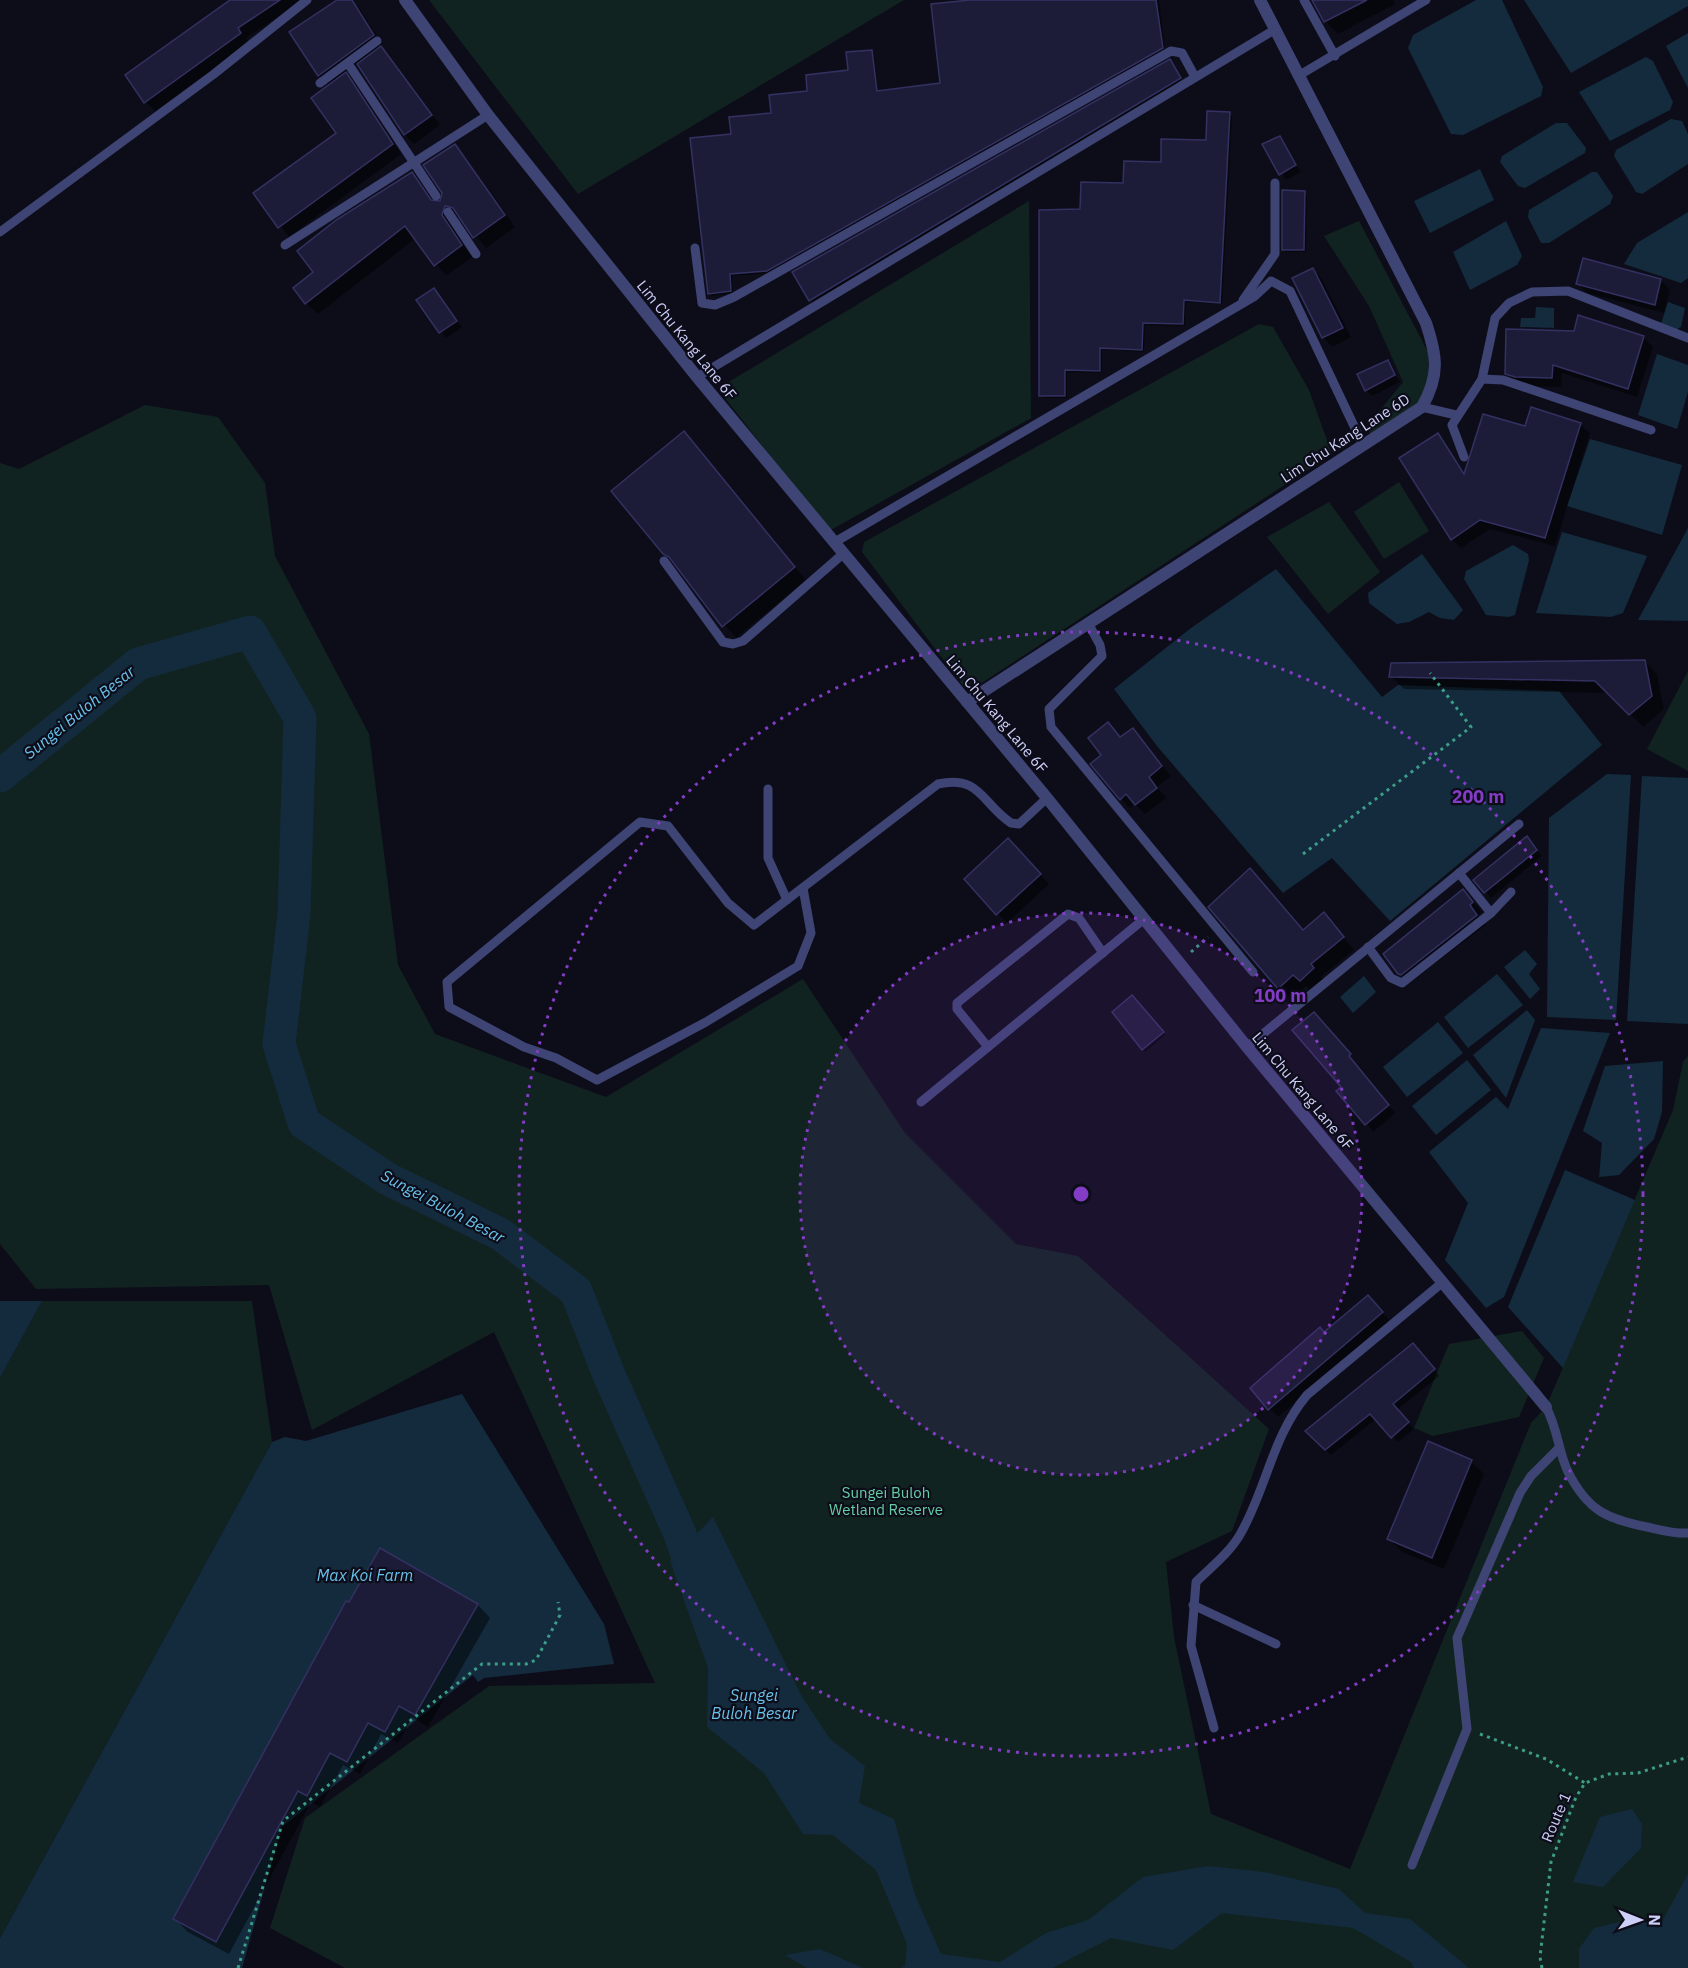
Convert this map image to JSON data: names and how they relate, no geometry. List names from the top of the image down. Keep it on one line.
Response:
{"streets":{"street":["Lim Chu Kang Lane 6F","Lim Chu Kang Lane 6D"],"path":["Route 1"]},"crossings":[["Lim Chu Kang Lane 6F","Lim Chu Kang Lane 6D"]],"water":["Sungei Buloh Besar","Max Koi Farm"],"parks":["Sungei Buloh Wetland Reserve"],"north":"right","rings":["200 m","100 m"]}
